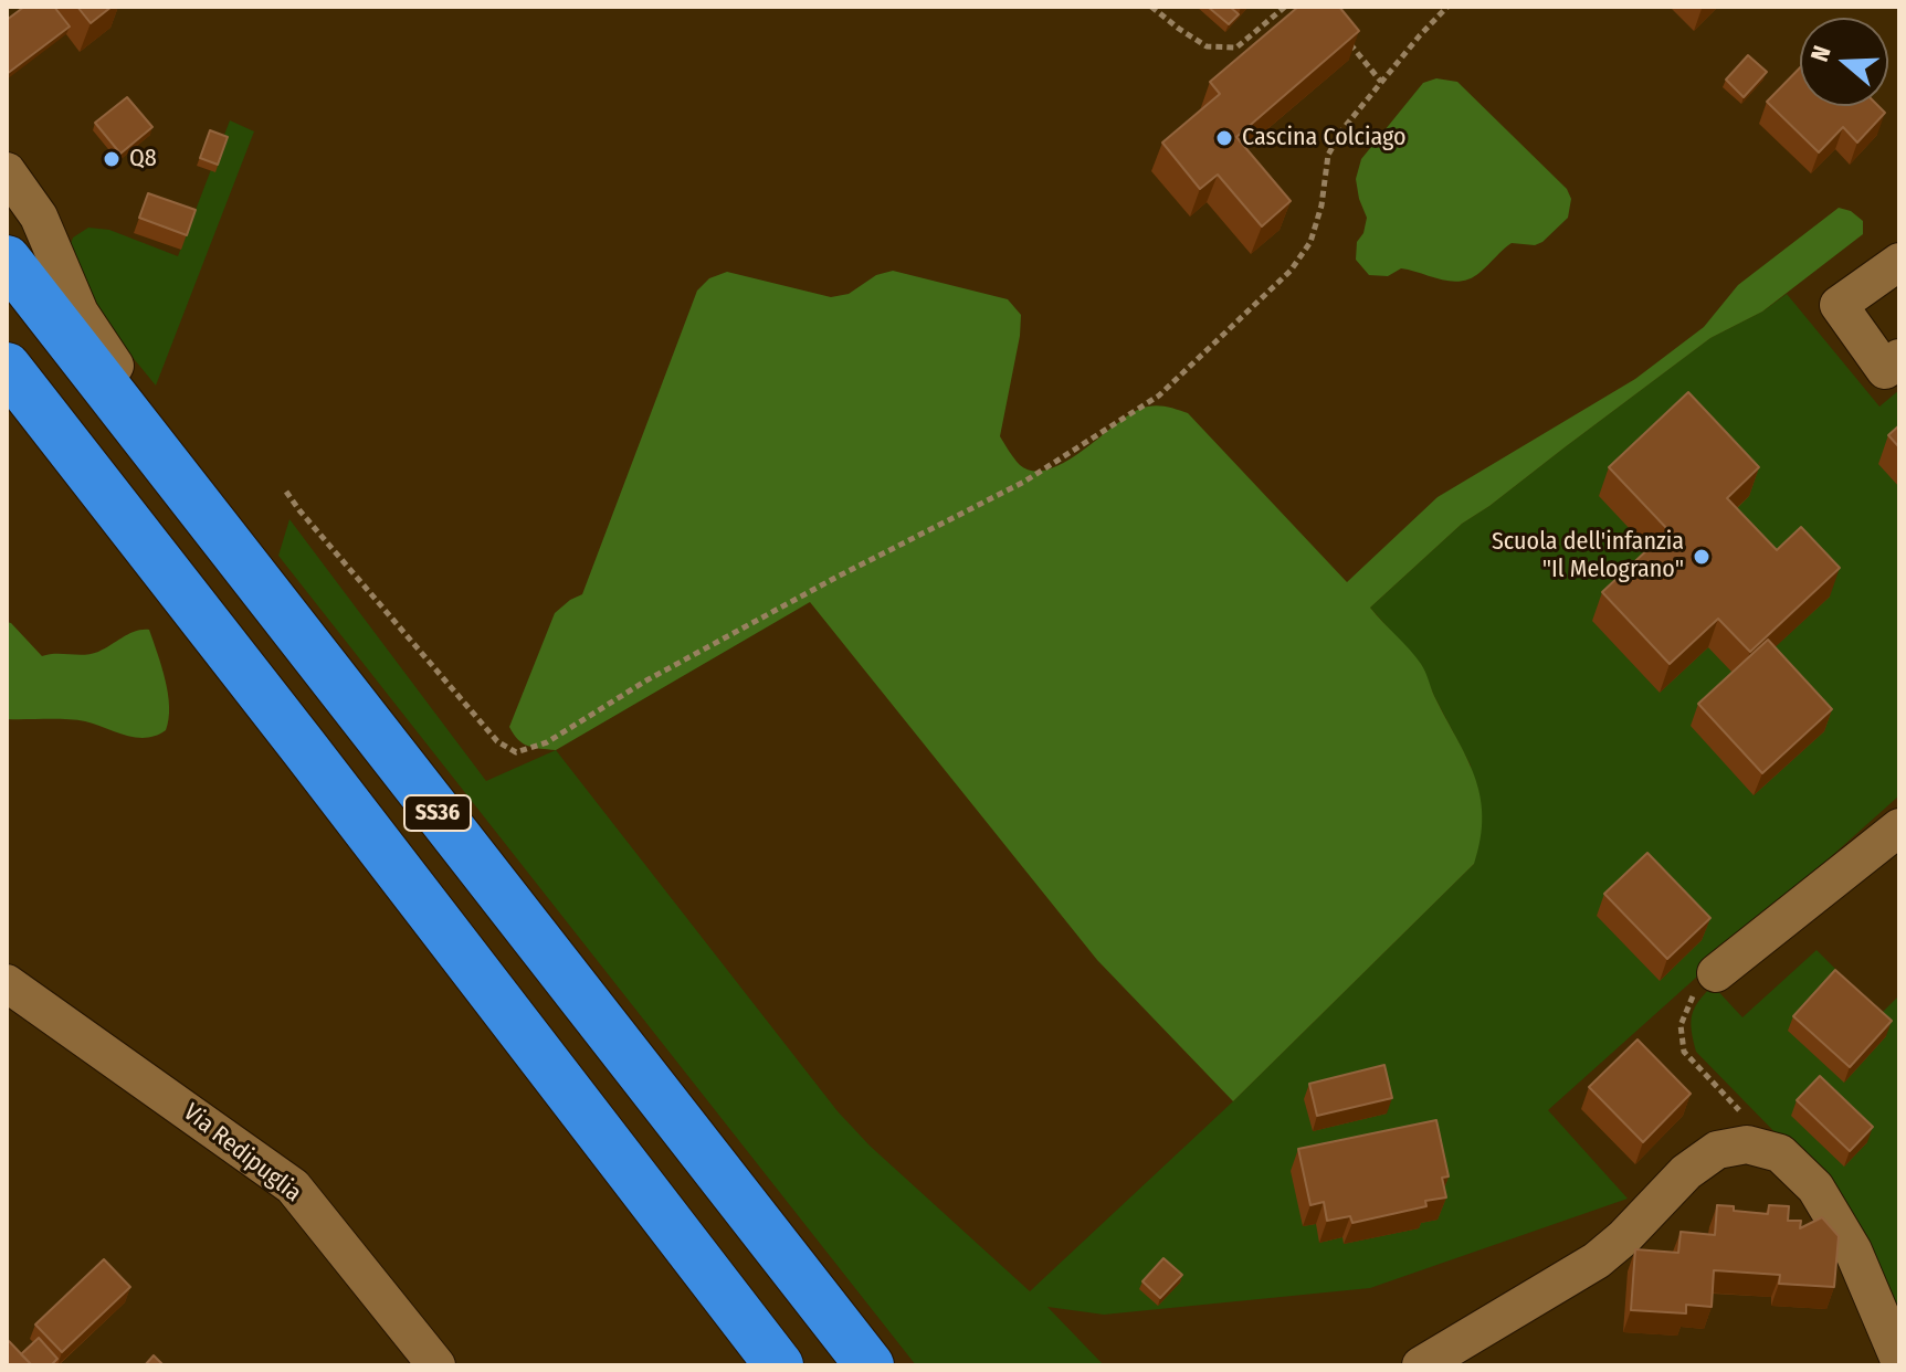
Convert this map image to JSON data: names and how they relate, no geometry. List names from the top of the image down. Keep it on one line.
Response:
{"streets":{"highway":["SS36"],"street":["Via Redipuglia"]},"places":["Cascina Colciago","Q8","Scuola dell'infanzia \"Il Melograno\""],"north":"left"}
